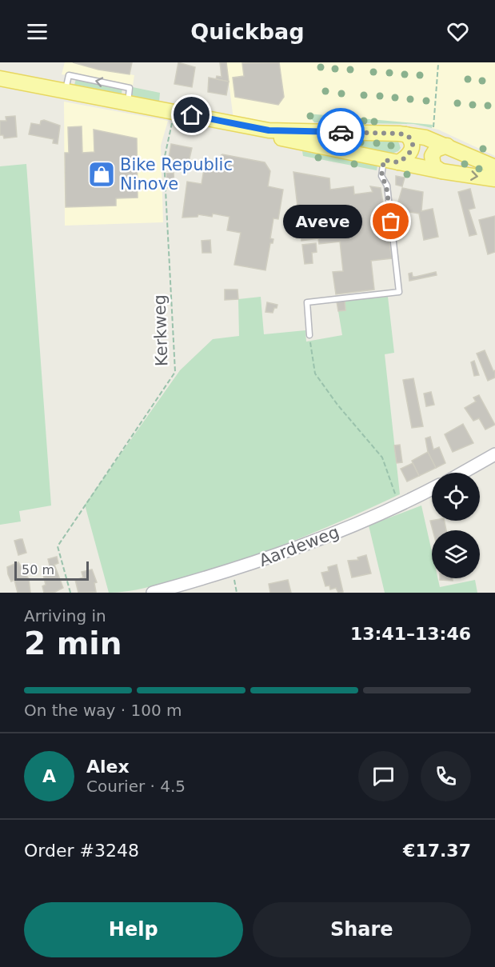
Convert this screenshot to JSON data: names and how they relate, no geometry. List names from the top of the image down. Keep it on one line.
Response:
{"streets":{"street":["Aardeweg"],"path":["Kerkweg"]},"places":{"shop":["Bike Republic Ninove"],"other":["Aveve"]},"scale_bar":"50 m","page":{"header":"Quickbag","bubble":"Aveve","scale":"50 m","heading":["2 min","Arriving in","13:41–13:46"],"panel":["Alex","Courier · 4.5","Order #3248","€17.37"],"bar":"On the way · 100 m","round":"A","buttons":["Help","Share"]}}
